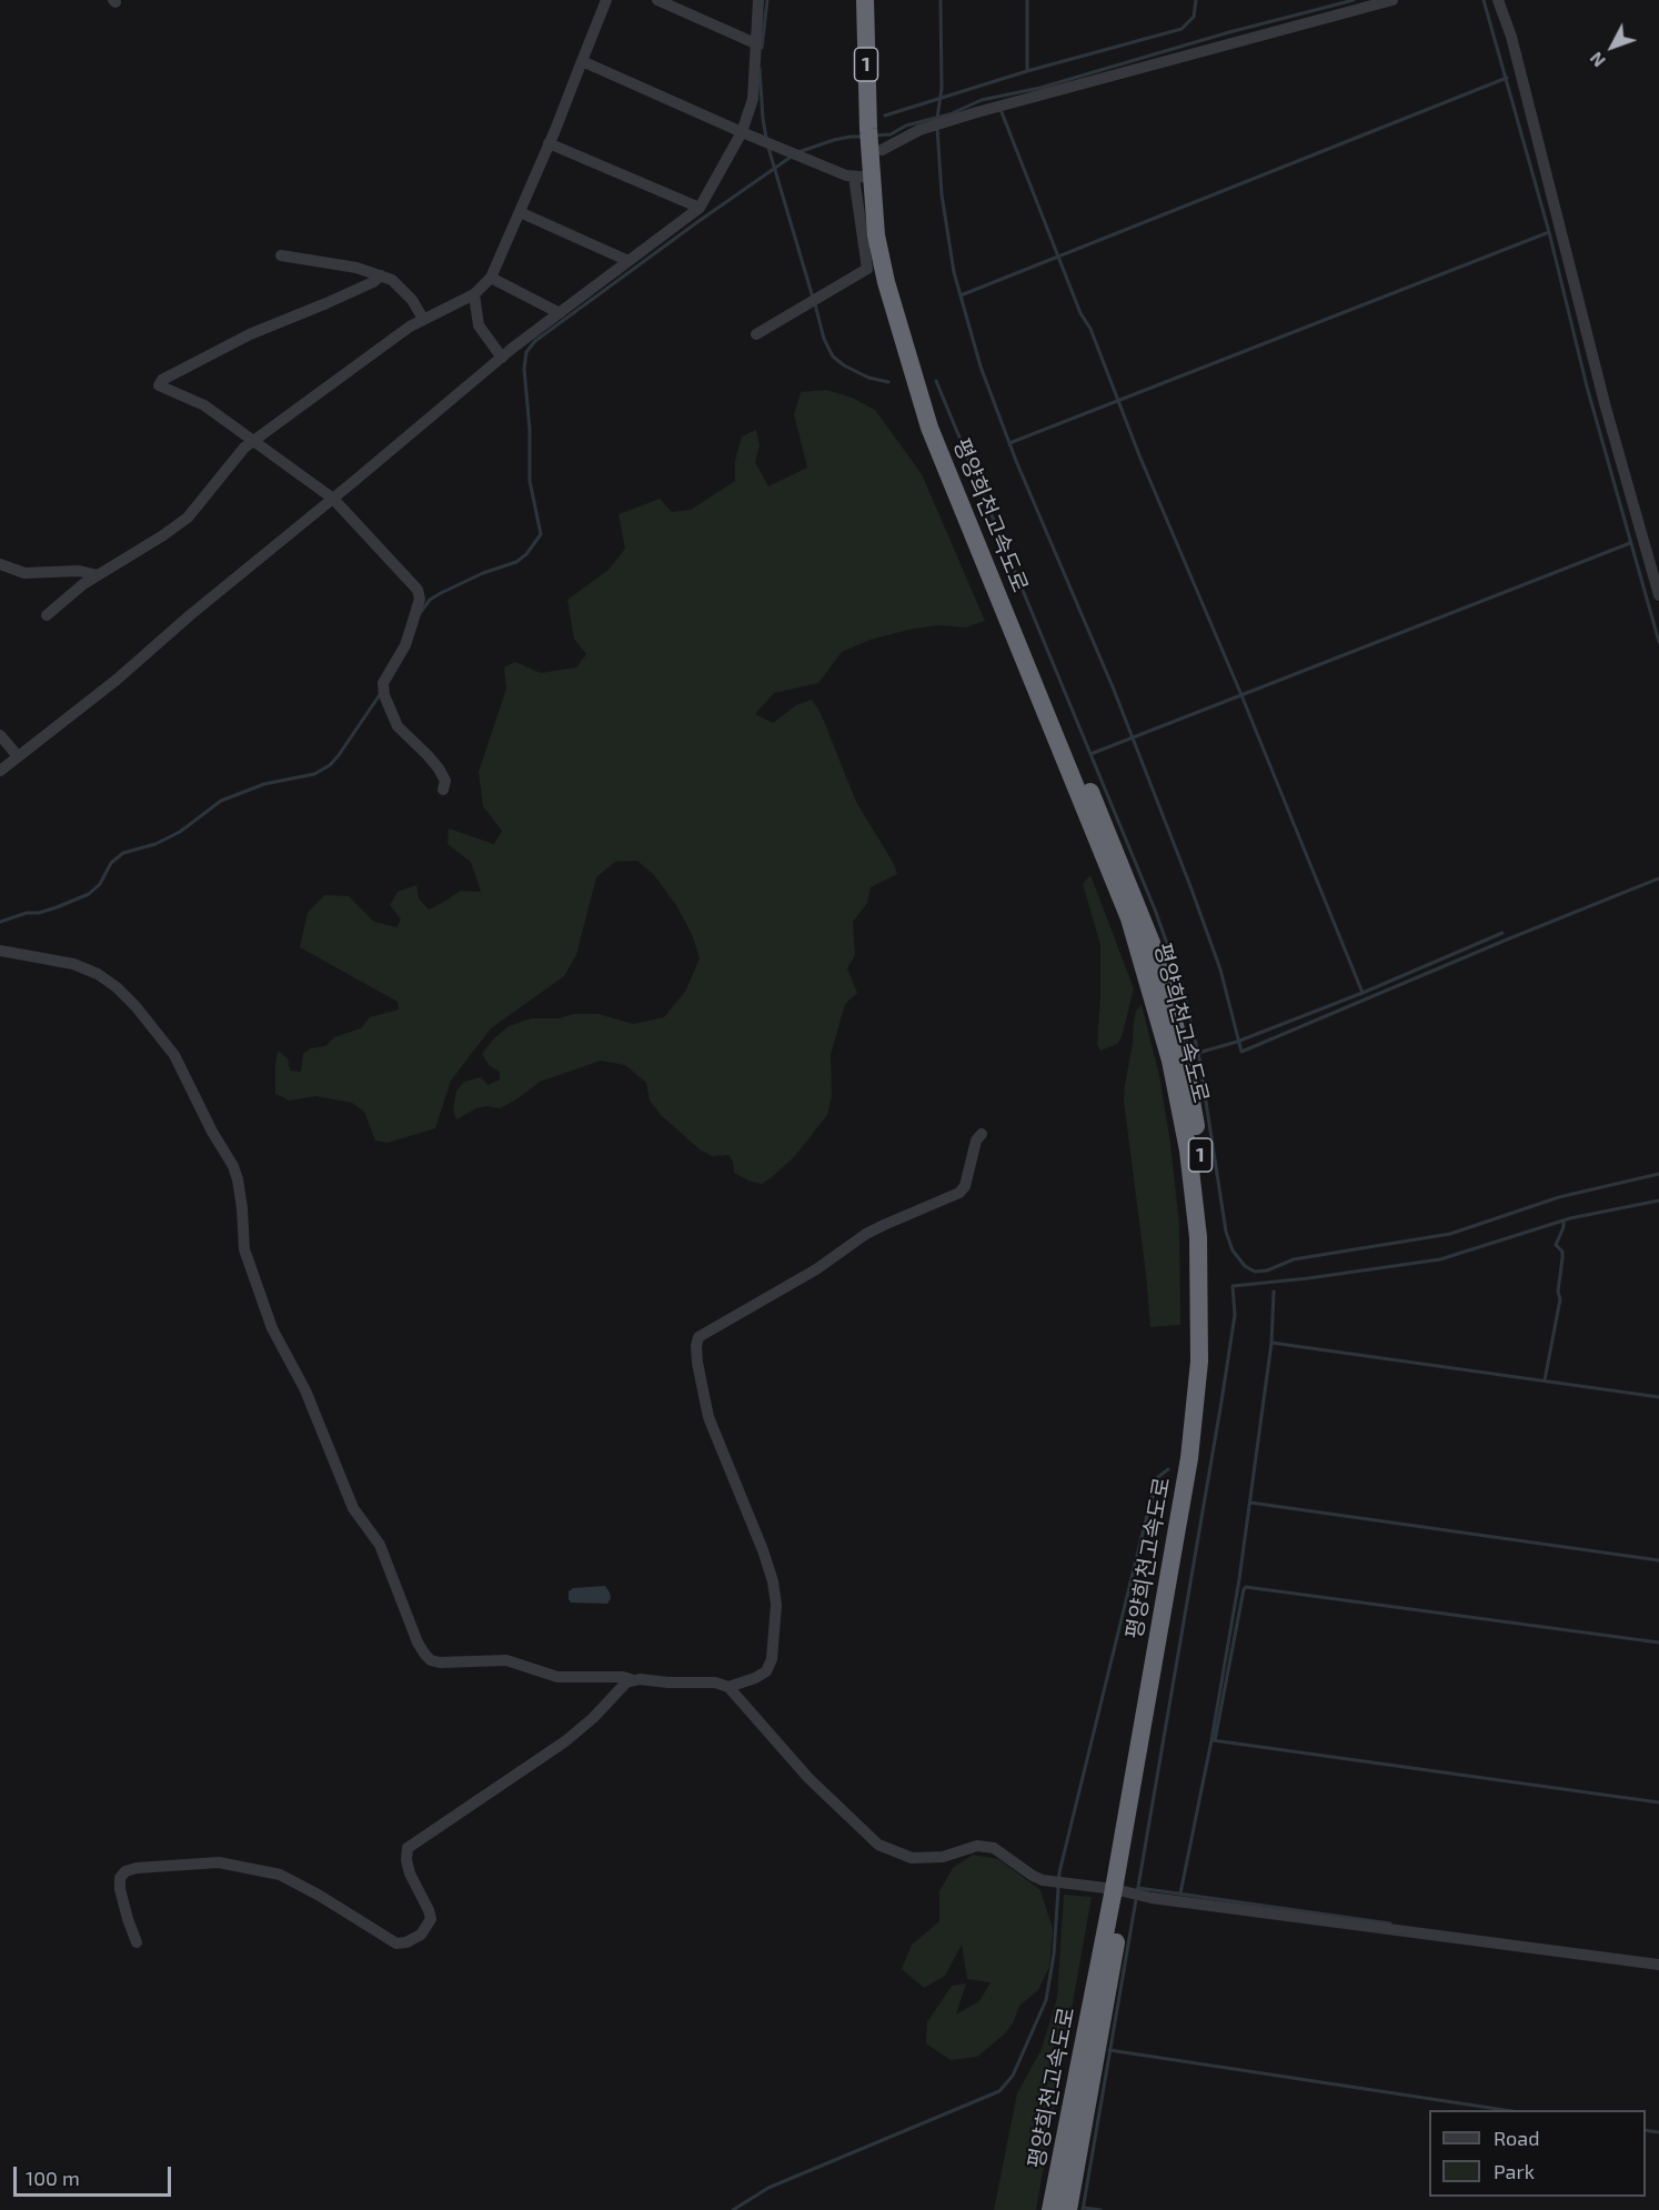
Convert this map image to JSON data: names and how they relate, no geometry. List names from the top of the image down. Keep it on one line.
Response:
{"streets":{"highway":["1","평양희천고속도로"]},"legend":["Road","Park"],"scale_bar":"100 m","north":"bottom left"}
